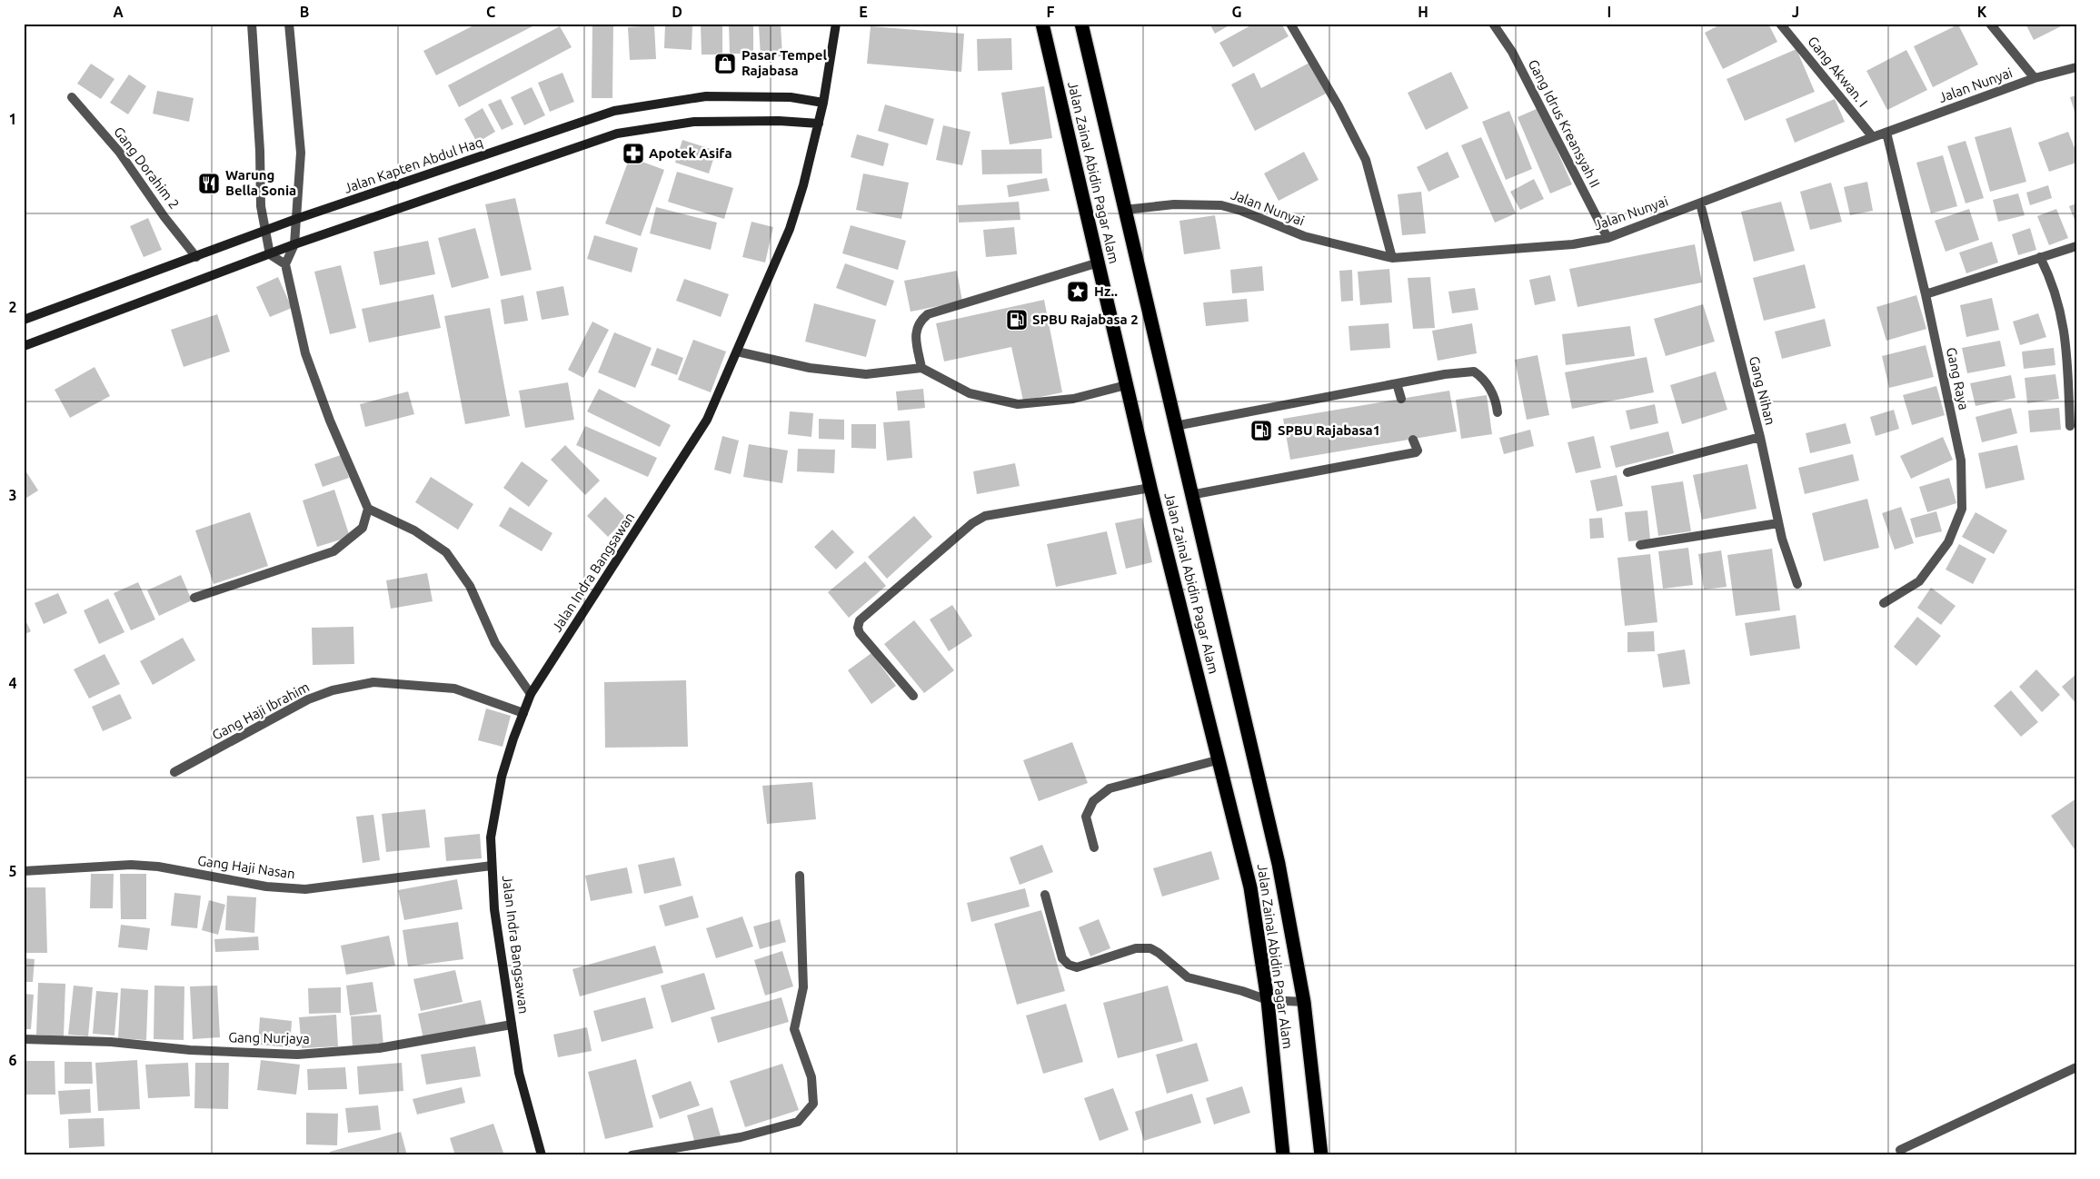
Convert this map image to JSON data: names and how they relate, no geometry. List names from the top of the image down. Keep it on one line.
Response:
{"streets":{"highway":["Jalan Zainal Abidin Pagar Alam"],"street":["Gang Akwan. I","Jalan Nunyai","Gang Idrus Kreansyah II","Jalan Kapten Abdul Haq","Gang Dorahim 2","Gang Raya","Gang Nihan","Jalan Indra Bangsawan","Gang Haji Ibrahim","Gang Haji Nasan","Gang Nurjaya"]},"crossings":[["Gang Akwan. I","Jalan Nunyai"],["Jalan Nunyai","Gang Idrus Kreansyah II"],["Jalan Nunyai","Jalan Zainal Abidin Pagar Alam"],["Jalan Nunyai","Gang Raya"],["Jalan Nunyai","Gang Nihan"],["Jalan Kapten Abdul Haq","Gang Dorahim 2"],["Jalan Kapten Abdul Haq","Jalan Indra Bangsawan"],["Jalan Indra Bangsawan","Gang Haji Ibrahim"],["Jalan Indra Bangsawan","Gang Haji Nasan"],["Jalan Indra Bangsawan","Gang Nurjaya"]],"places":{"shop":["Pasar Tempel Rajabasa"],"pharmacy":["Apotek Asifa"],"restaurant":["Warung Bella Sonia"],"place":["Hz.."],"fuel station":["SPBU Rajabasa 2","SPBU Rajabasa1"]},"grid":{"columns":["A","B","C","D","E","F","G","H","I","J","K"],"rows":["1","2","3","4","5","6"]}}
